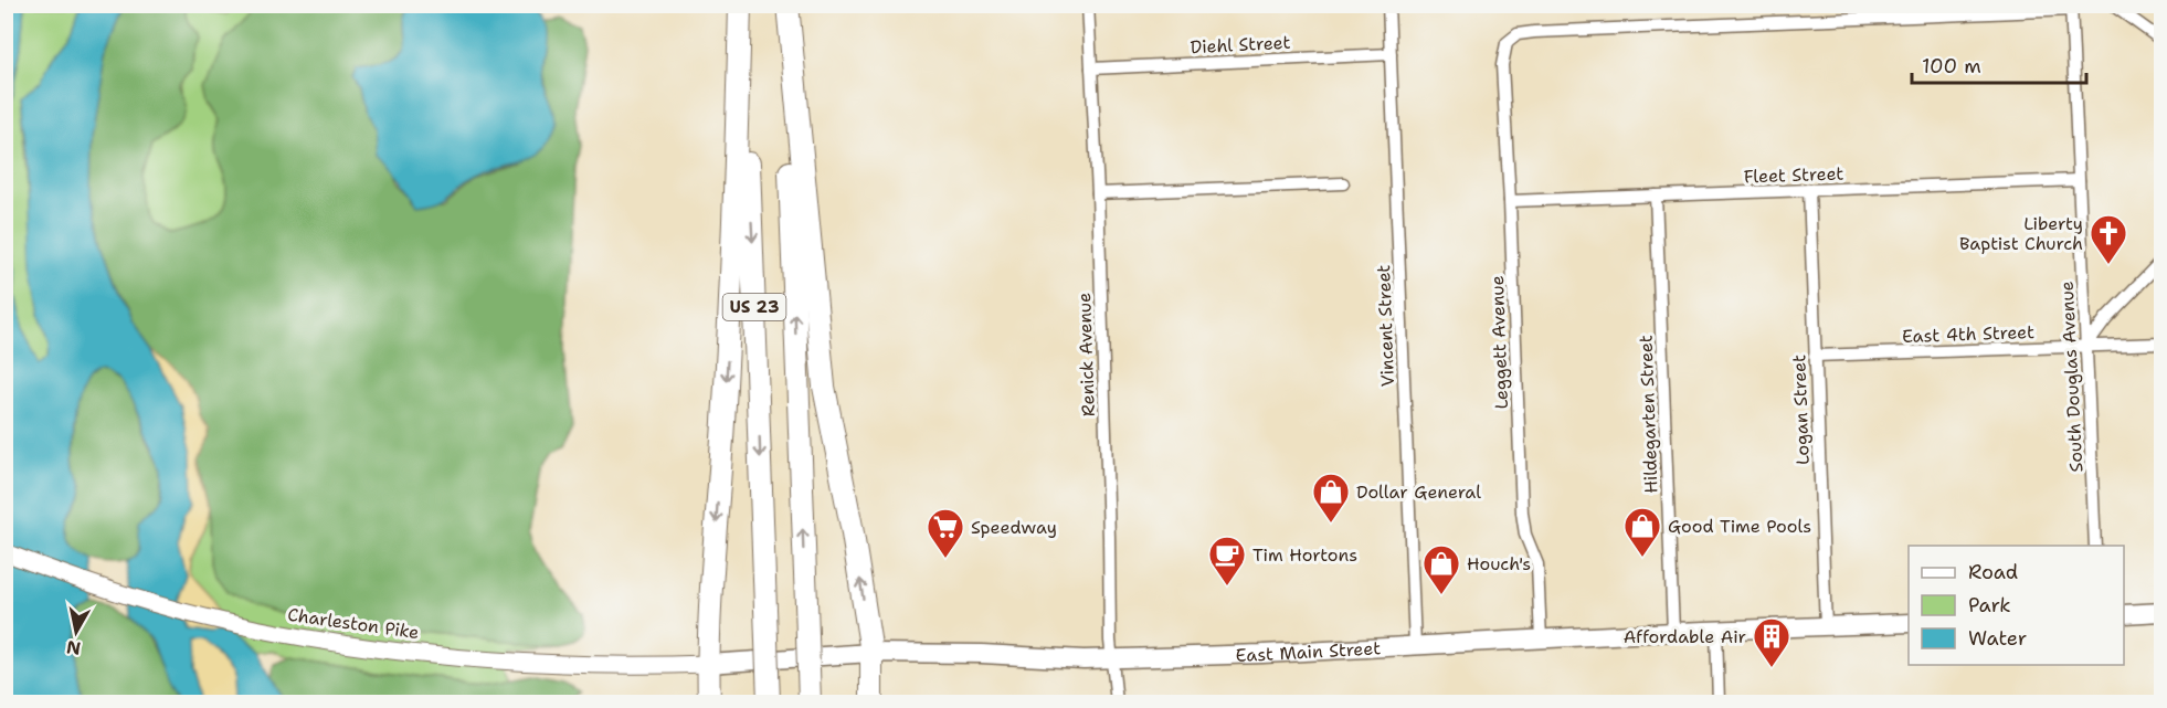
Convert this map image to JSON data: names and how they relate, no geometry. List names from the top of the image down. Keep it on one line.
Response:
{"streets":{"highway":["US 23"],"main road":["East Main Street"],"street":["Diehl Street","Fleet Street","Vincent Street","East 4th Street","Leggett Avenue","Renick Avenue","South Douglas Avenue","Logan Street","Hildegarten Street","Charleston Pike"]},"crossings":[["Diehl Street","Vincent Street"],["Diehl Street","Renick Avenue"],["Fleet Street","Leggett Avenue"],["Fleet Street","South Douglas Avenue"],["Fleet Street","Logan Street"],["Fleet Street","Hildegarten Street"],["Vincent Street","East Main Street"],["East 4th Street","South Douglas Avenue"],["East 4th Street","Logan Street"],["Leggett Avenue","South Douglas Avenue"],["Leggett Avenue","East Main Street"],["Renick Avenue","East Main Street"],["Logan Street","East Main Street"],["Hildegarten Street","East Main Street"],["Charleston Pike","East Main Street"]],"places":{"church":["Liberty Baptist Church"],"shop":["Dollar General","Good Time Pools","Houch's"],"supermarket":["Speedway"],"cafe":["Tim Hortons"],"building":["Affordable Air"]},"legend":["Road","Park","Water"],"scale_bar":"100 m","north":"bottom"}
